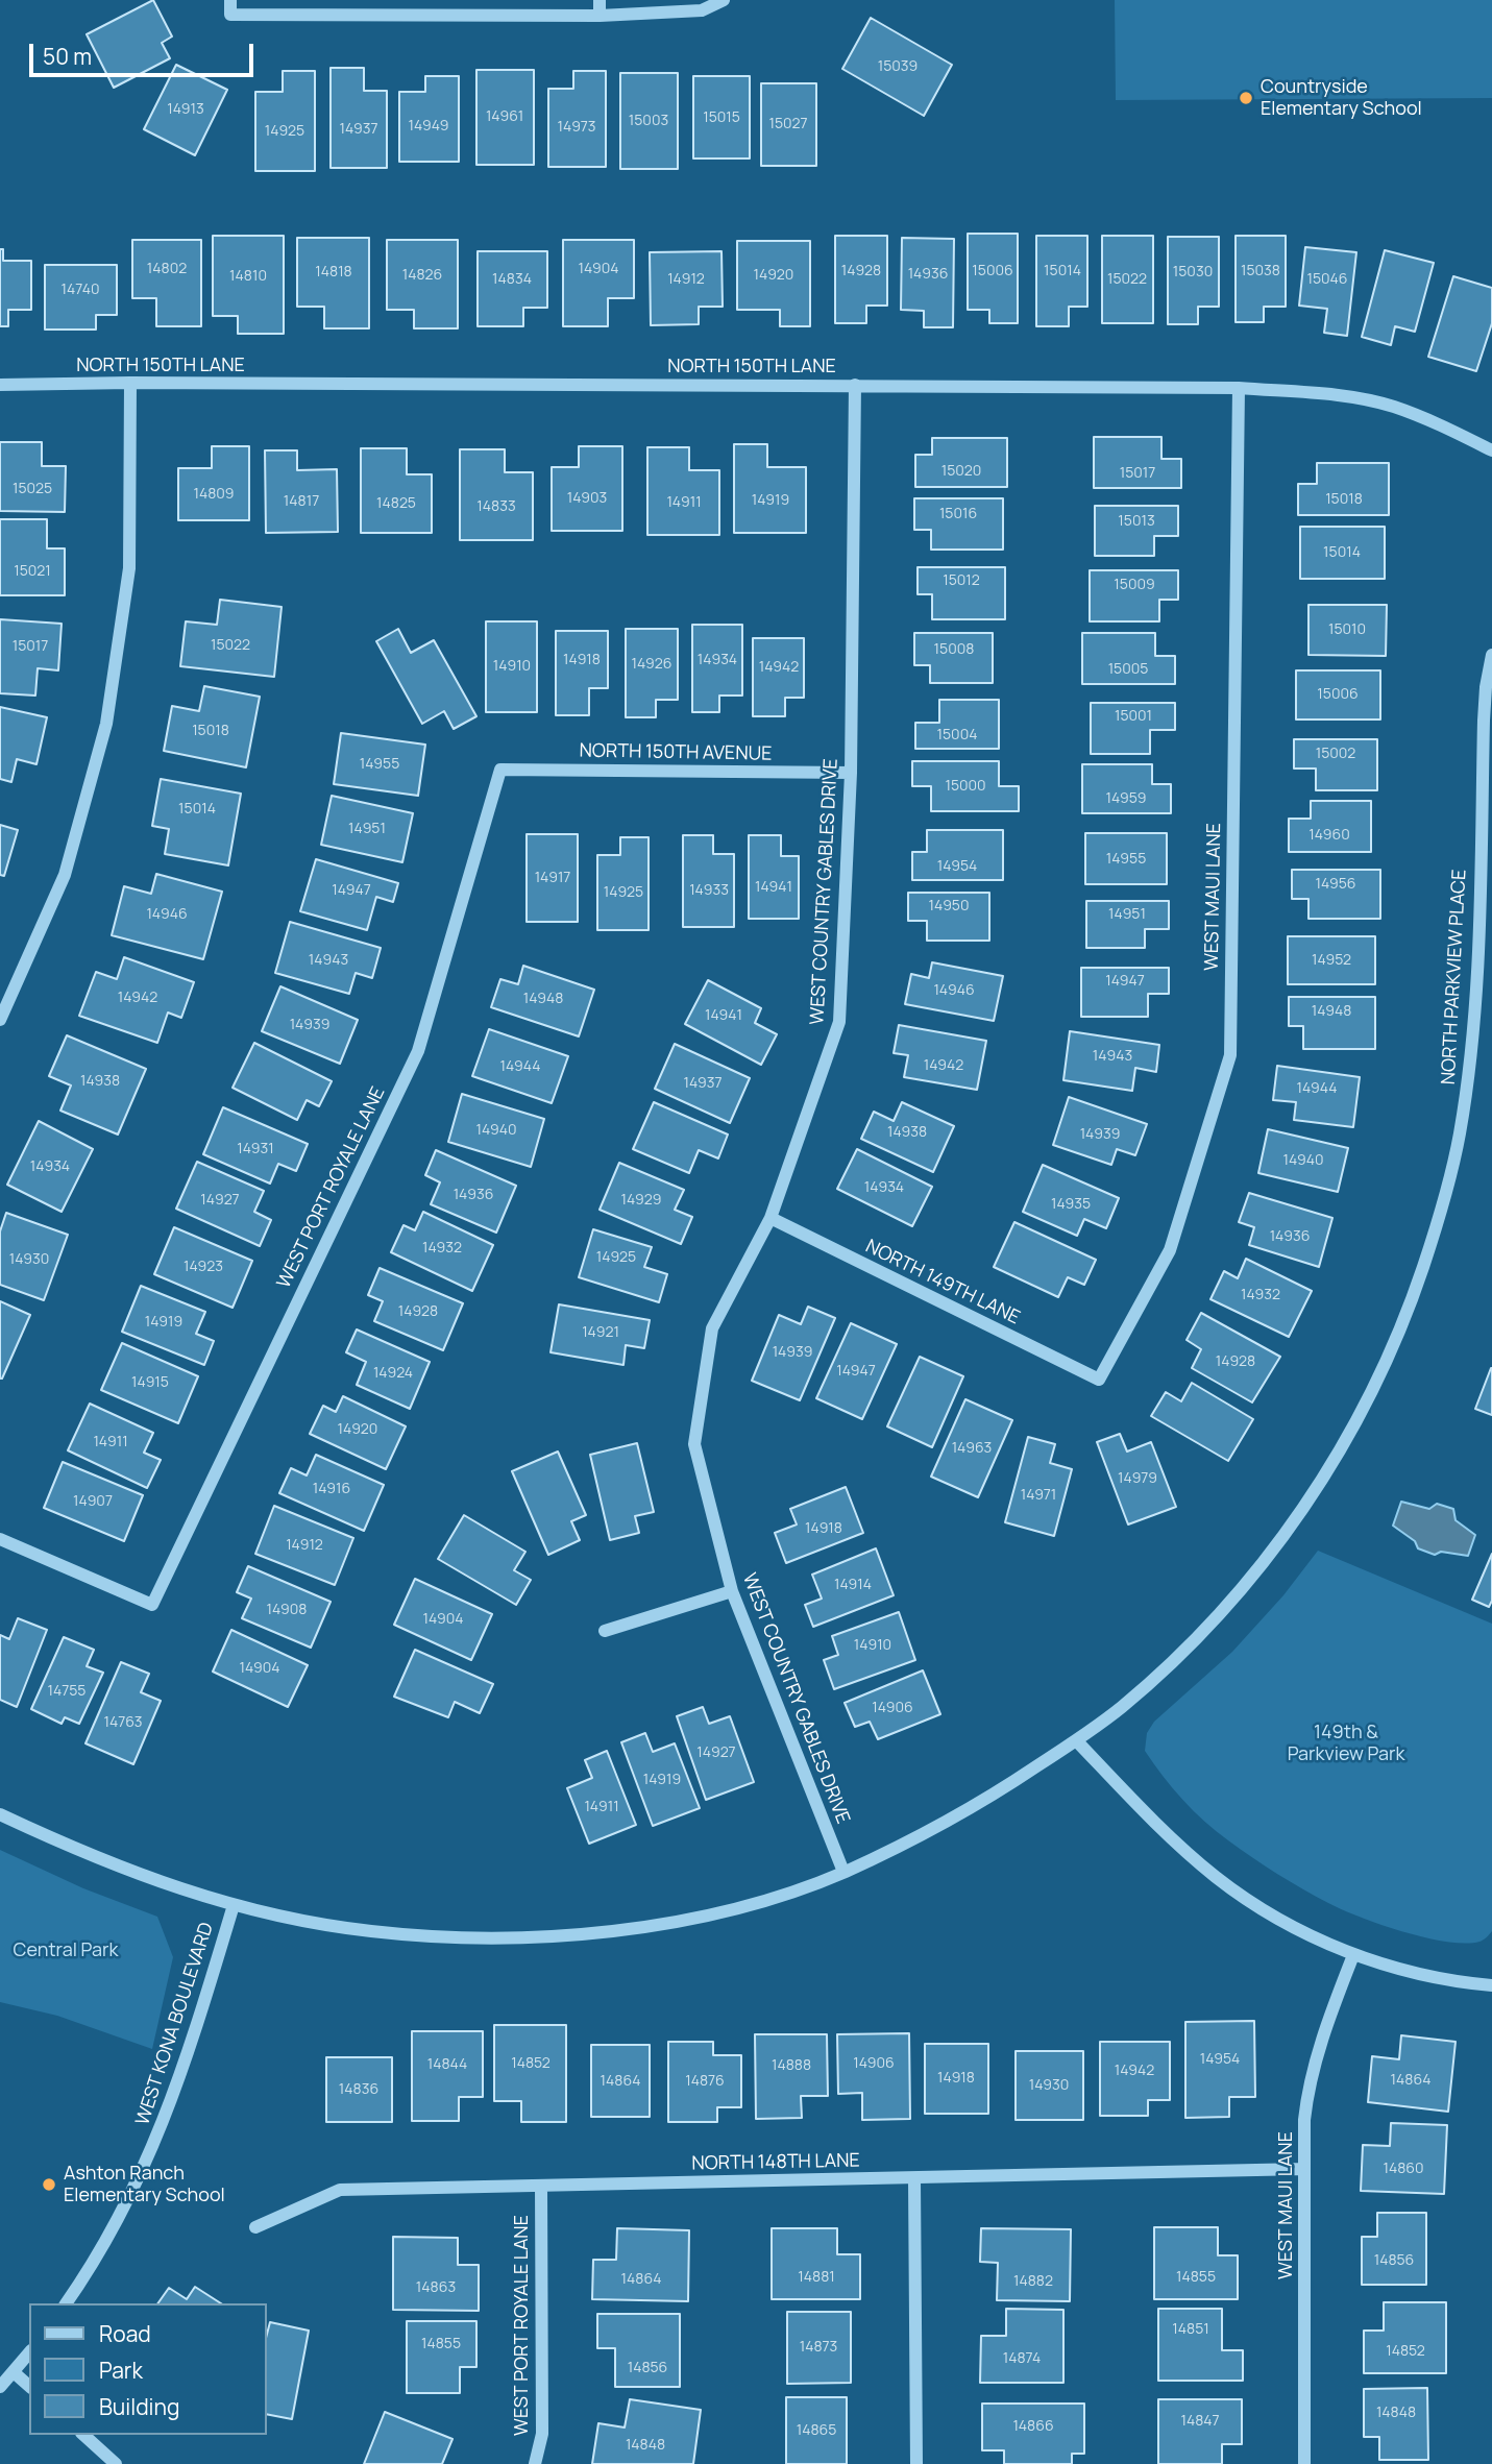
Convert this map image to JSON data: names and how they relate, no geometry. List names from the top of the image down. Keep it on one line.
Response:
{"streets":{"street":["NORTH 150TH LANE","NORTH 150TH AVENUE","WEST COUNTRY GABLES DRIVE","WEST MAUI LANE","NORTH PARKVIEW PLACE","WEST PORT ROYALE LANE","NORTH 149TH LANE","WEST KONA BOULEVARD","NORTH 148TH LANE"]},"crossings":[["NORTH 150TH LANE","WEST COUNTRY GABLES DRIVE"],["NORTH 150TH LANE","WEST MAUI LANE"],["NORTH 150TH AVENUE","WEST COUNTRY GABLES DRIVE"],["NORTH 150TH AVENUE","WEST PORT ROYALE LANE"],["WEST COUNTRY GABLES DRIVE","NORTH PARKVIEW PLACE"],["WEST COUNTRY GABLES DRIVE","NORTH 149TH LANE"],["WEST MAUI LANE","NORTH 149TH LANE"],["WEST MAUI LANE","NORTH 148TH LANE"],["NORTH PARKVIEW PLACE","WEST KONA BOULEVARD"],["WEST PORT ROYALE LANE","NORTH 148TH LANE"]],"parks":["149th & Parkview Park","Central Park"],"places":["Countryside Elementary School","Ashton Ranch Elementary School"],"house_numbers":["15039","14913","14961","15015","15003","15027","14949","14973","14937","14925","14802","14904","14928","15006","15014","15038","14818","15030","14936","14826","14920","14810","14834","14912","15022","15046","14740","15020","15017","15025","14809","14903","15018","14919","14817","14911","14825","14833","15016","15013","15014","15021","15012","15009","15010","15022","15017","15008","14918","14934","14926","14910","14942","15005","15006","15001","15018","15004","15002","14955","15000","14959","15014","14951","14960","14955","14954","14917","14956","14941","14947","14933","14925","14950","14946","14951","14943","14952","14947","14946","14942","14948","14948","14941","14939","14943","14942","14944","14938","14937","14944","14940","14938","14939","14931","14940","14934","14934","14936","14927","14929","14935","14936","14932","14925","14930","14923","14932","14928","14919","14921","14939","14928","14947","14924","14915","14920","14911","14963","14979","14916","14971","14907","14918","14912","14914","14908","14904","14910","14904","14755","14906","14763","14927","14919","14911","14954","14852","14906","14844","14888","14942","14918","14864","14864","14876","14930","14836","14860","14856","14881","14855","14864","14882","14863","14851","14855","14873","14852","14874","14856","14848","14847","14866","14865","14848"],"legend":["Road","Park","Building"],"scale_bar":"50 m"}
